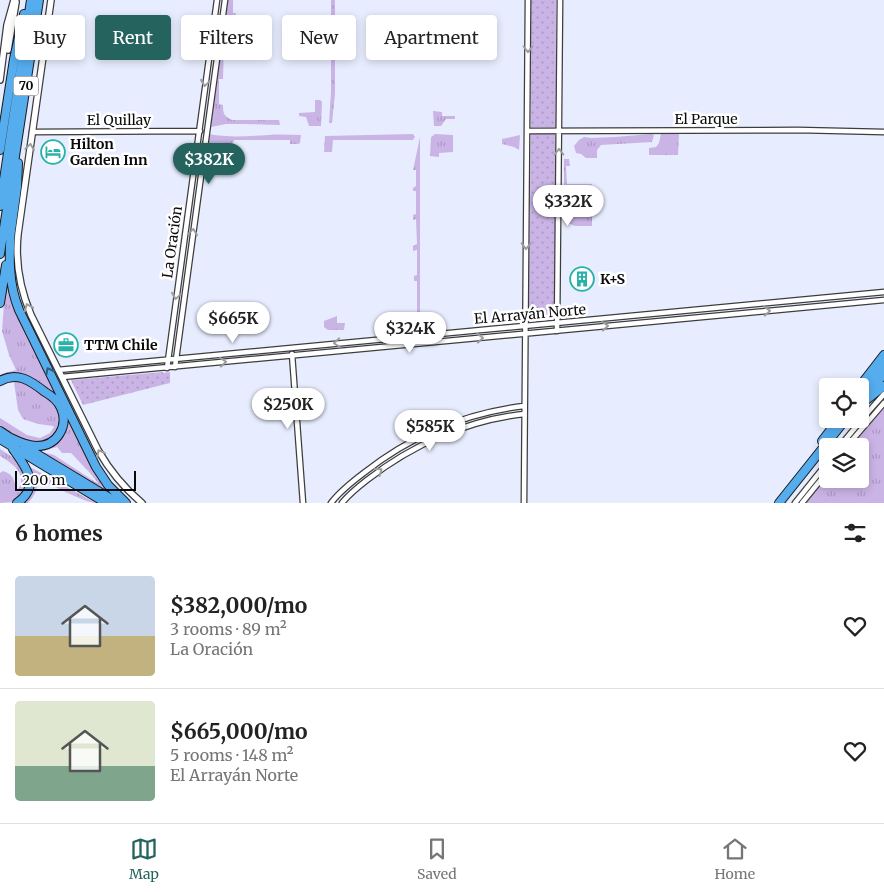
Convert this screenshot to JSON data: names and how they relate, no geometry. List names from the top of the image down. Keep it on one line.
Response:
{"streets":{"highway":["70"],"street":["El Parque","El Quillay","La Oración","El Arrayán Norte"]},"crossings":[["El Quillay","La Oración"],["La Oración","El Arrayán Norte"]],"places":{"hotel":["Hilton Garden Inn"],"building":["K+S"],"office":["TTM Chile"]},"scale_bar":"200 m","page":{"chip":["Buy","Rent","Filters","New","Apartment"],"price":["$382K","$332K","$665K","$324K","$250K","$585K"],"scale":"200 m","heading":"6 homes","list":[{"name":"$382,000/mo","note":"3 rooms · 89 m² · La Oración"},{"name":"$665,000/mo","note":"5 rooms · 148 m² · El Arrayán Norte"}],"tabs":["Map","Saved","Home"]}}
